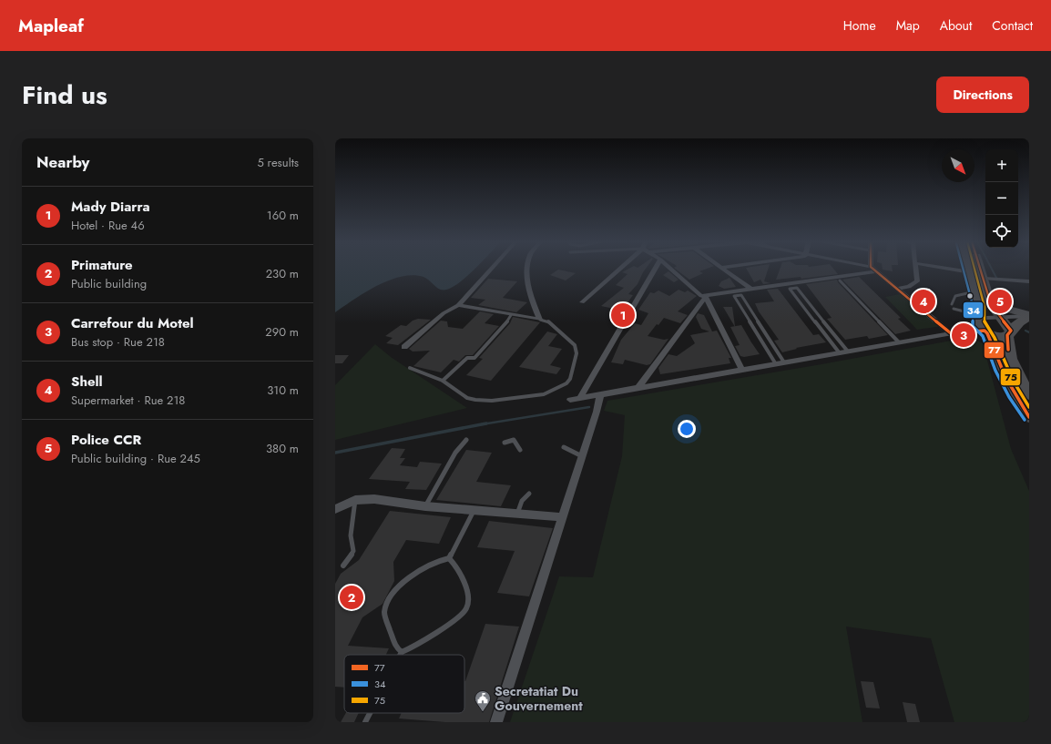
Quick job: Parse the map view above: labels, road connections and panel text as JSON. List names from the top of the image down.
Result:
{
  "places": {
    "public building": ["Secretatiat Du Gouvernement"]
  },
  "lines": ["transit line 77", "transit line 34", "transit line 75"],
  "legend": ["77", "34", "75"],
  "north": "bottom right",
  "page": {
    "header": "Mapleaf",
    "nav": [
      "Home",
      "Map",
      "About",
      "Contact"
    ],
    "title": "Find us",
    "buttons": "Directions",
    "heading": ["Nearby", "5 results"],
    "map_buttons": ["+", "−"],
    "list": [
      {
        "mark": "1",
        "name": "Mady Diarra",
        "note": "Hotel · Rue 46",
        "value": "160 m"
      },
      {
        "mark": "2",
        "name": "Primature",
        "note": "Public building",
        "value": "230 m"
      },
      {
        "mark": "3",
        "name": "Carrefour du Motel",
        "note": "Bus stop · Rue 218",
        "value": "290 m"
      },
      {
        "mark": "4",
        "name": "Shell",
        "note": "Supermarket · Rue 218",
        "value": "310 m"
      },
      {
        "mark": "5",
        "name": "Police CCR",
        "note": "Public building · Rue 245",
        "value": "380 m"
      }
    ],
    "pins": [
      "4",
      "5",
      "1",
      "3",
      "2"
    ]
  }
}
